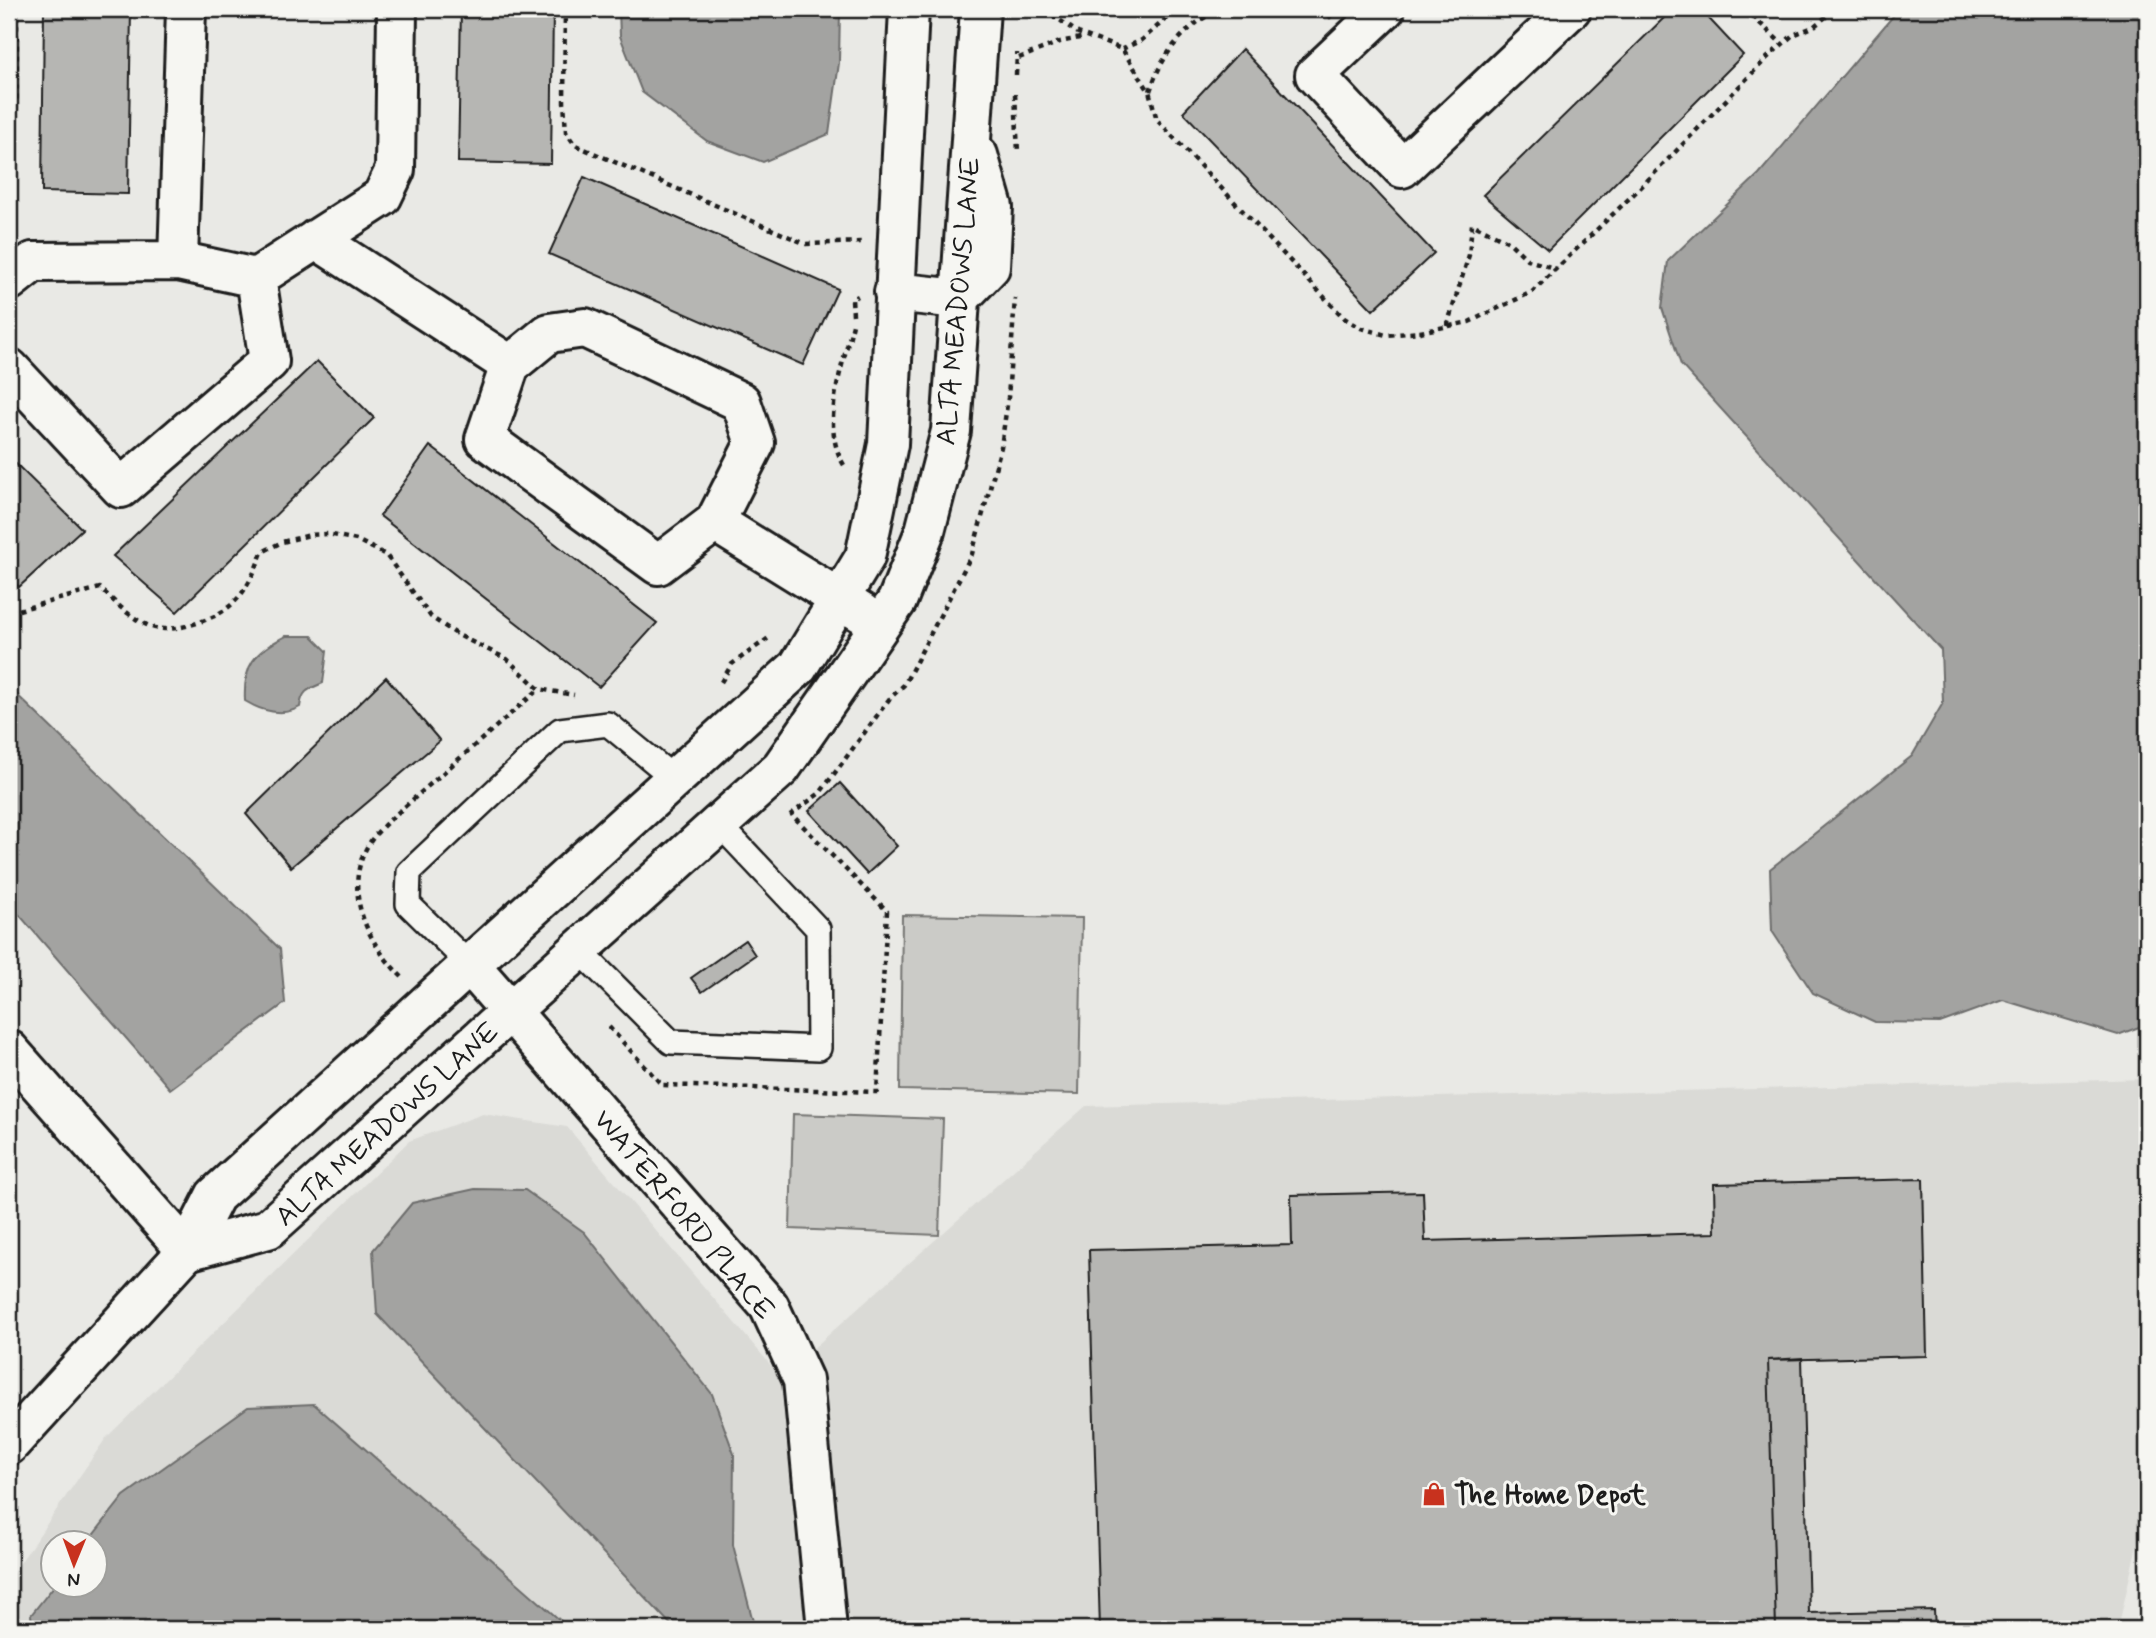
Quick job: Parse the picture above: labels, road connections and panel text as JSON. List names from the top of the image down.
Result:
{
  "streets": {
    "street": ["ALTA MEADOWS LANE", "WATERFORD PLACE"]
  },
  "crossings": [
    ["ALTA MEADOWS LANE", "WATERFORD PLACE"]
  ],
  "places": {
    "shop": ["The Home Depot"]
  },
  "north": "bottom"
}
